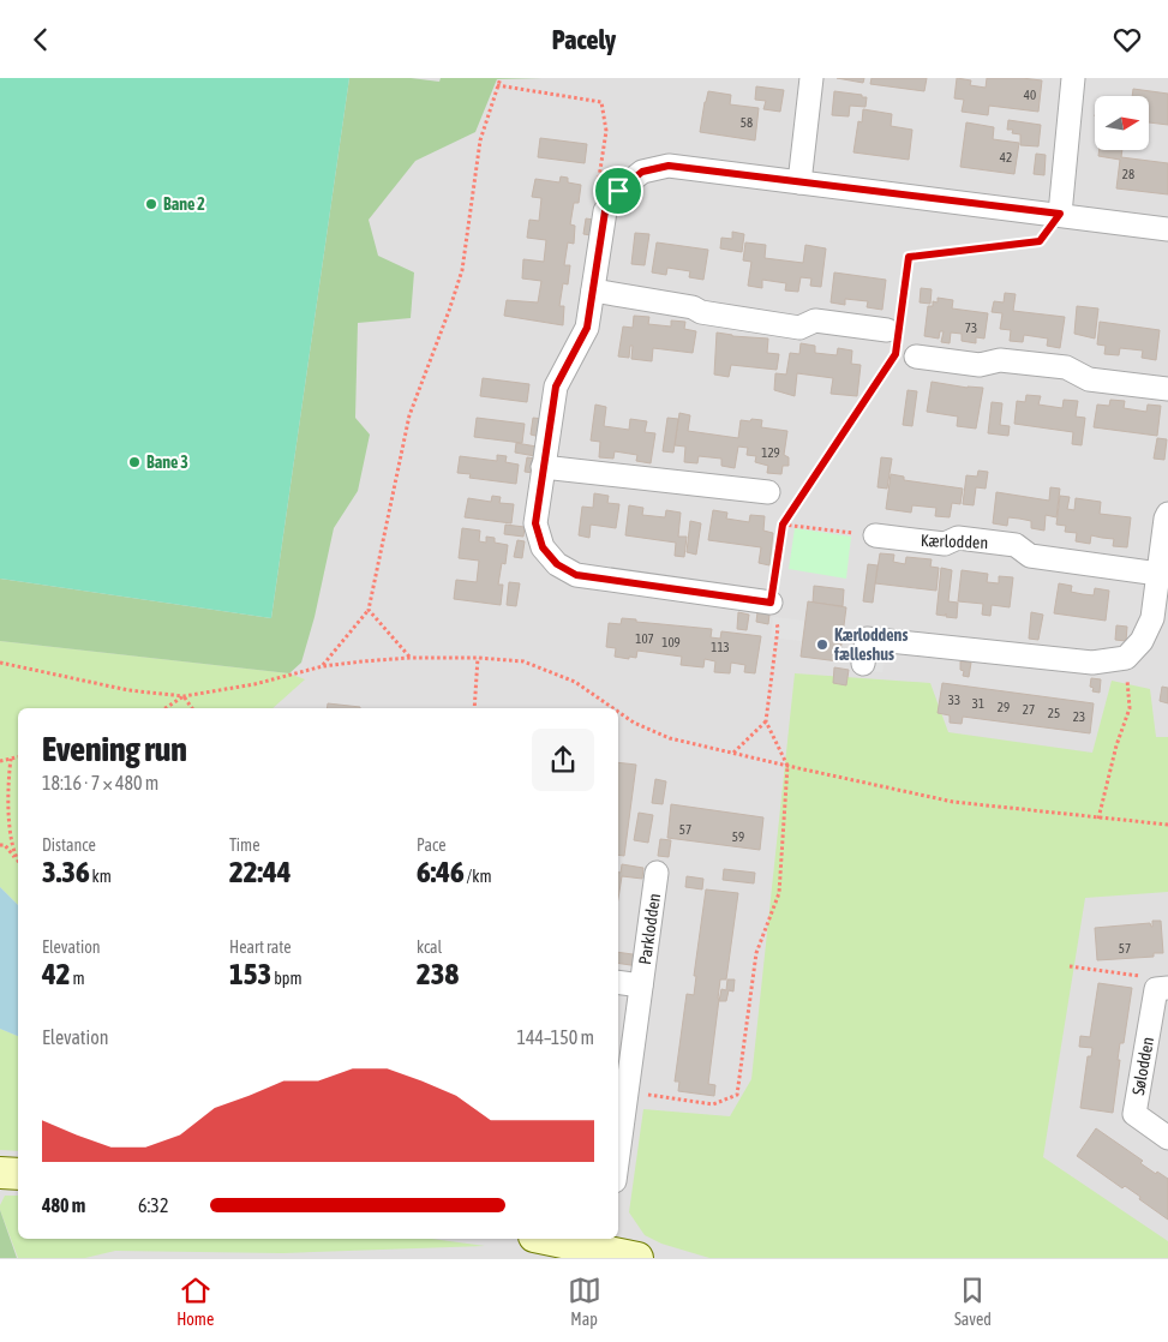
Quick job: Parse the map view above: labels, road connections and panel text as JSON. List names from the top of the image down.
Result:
{
  "streets": {
    "street": ["Kærlodden", "Parklodden", "Sølodden"]
  },
  "places": ["Bane 2", "Bane 3", "Kærloddens fælleshus"],
  "house_numbers": [
    "40",
    "58",
    "42",
    "28",
    "73",
    "129",
    "107",
    "109",
    "113",
    "33",
    "31",
    "29",
    "27",
    "25",
    "23",
    "57",
    "59",
    "57"
  ],
  "north": "right",
  "page": {
    "header": "Pacely",
    "heading": ["Evening run", "18:16 · 7 × 480 m"],
    "stats": [
      ["Distance", "3.36 km"],
      ["Time", "22:44"],
      ["Pace", "6:46 /km"],
      ["Elevation", "42 m"],
      ["Heart rate", "153 bpm"],
      ["kcal", "238"]
    ],
    "chart": ["Elevation", "144–150 m"],
    "list": [
      {
        "name": "480 m",
        "note": "6:32"
      }
    ],
    "tabs": ["Home", "Map", "Saved"]
  }
}
